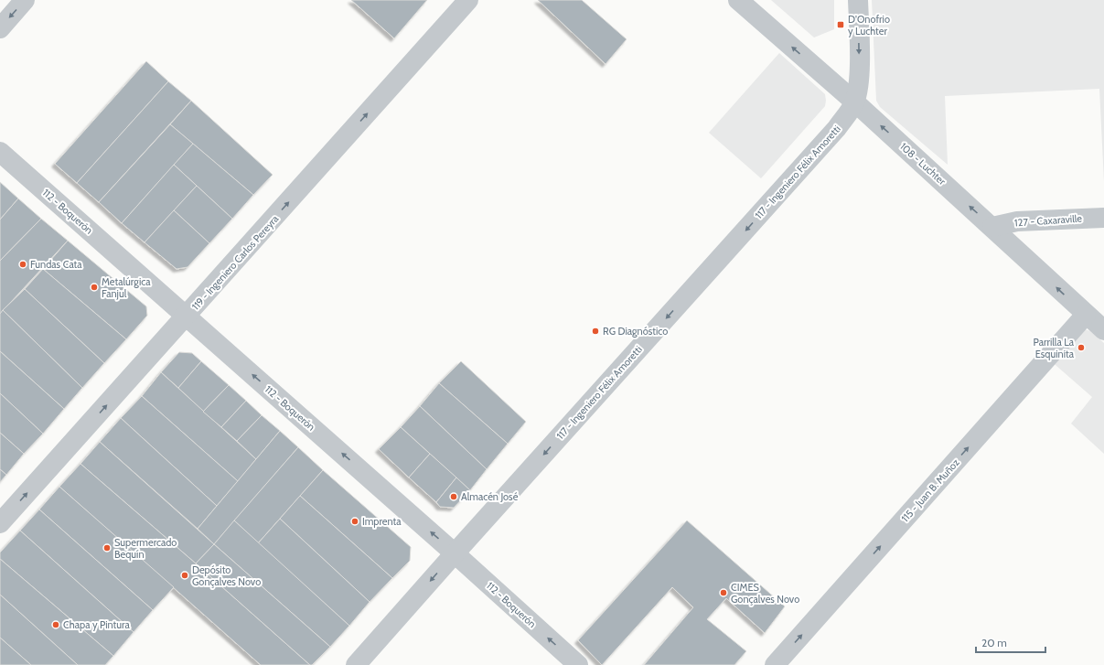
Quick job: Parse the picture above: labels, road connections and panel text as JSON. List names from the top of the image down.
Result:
{
  "streets": {
    "street": [
      "108 - Luchter",
      "117 - Ingeniero Félix Amoretti",
      "112 - Boquerón",
      "127 - Caxaraville",
      "119 - Ingeniero Carlos Pereyra",
      "115 - Juan B. Muñoz"
    ]
  },
  "crossings": [
    ["108 - Luchter", "117 - Ingeniero Félix Amoretti"],
    ["108 - Luchter", "127 - Caxaraville"],
    ["108 - Luchter", "115 - Juan B. Muñoz"],
    ["117 - Ingeniero Félix Amoretti", "112 - Boquerón"],
    ["112 - Boquerón", "119 - Ingeniero Carlos Pereyra"]
  ],
  "one_way": [
    "108 - Luchter",
    "117 - Ingeniero Félix Amoretti",
    "112 - Boquerón",
    "119 - Ingeniero Carlos Pereyra",
    "115 - Juan B. Muñoz"
  ],
  "places": {
    "transit": ["D'Onofrio y Luchter"],
    "other": [
      "Fundas Cata",
      "Metalúrgica Fanjul",
      "RG Diagnóstico",
      "Parrilla La Esquinita",
      "Almacén José",
      "Imprenta",
      "Supermercado Bequín",
      "Depósito Gonçalves Novo",
      "CIMES Gonçalves Novo",
      "Chapa y Pintura"
    ]
  },
  "scale_bar": "20 m"
}
